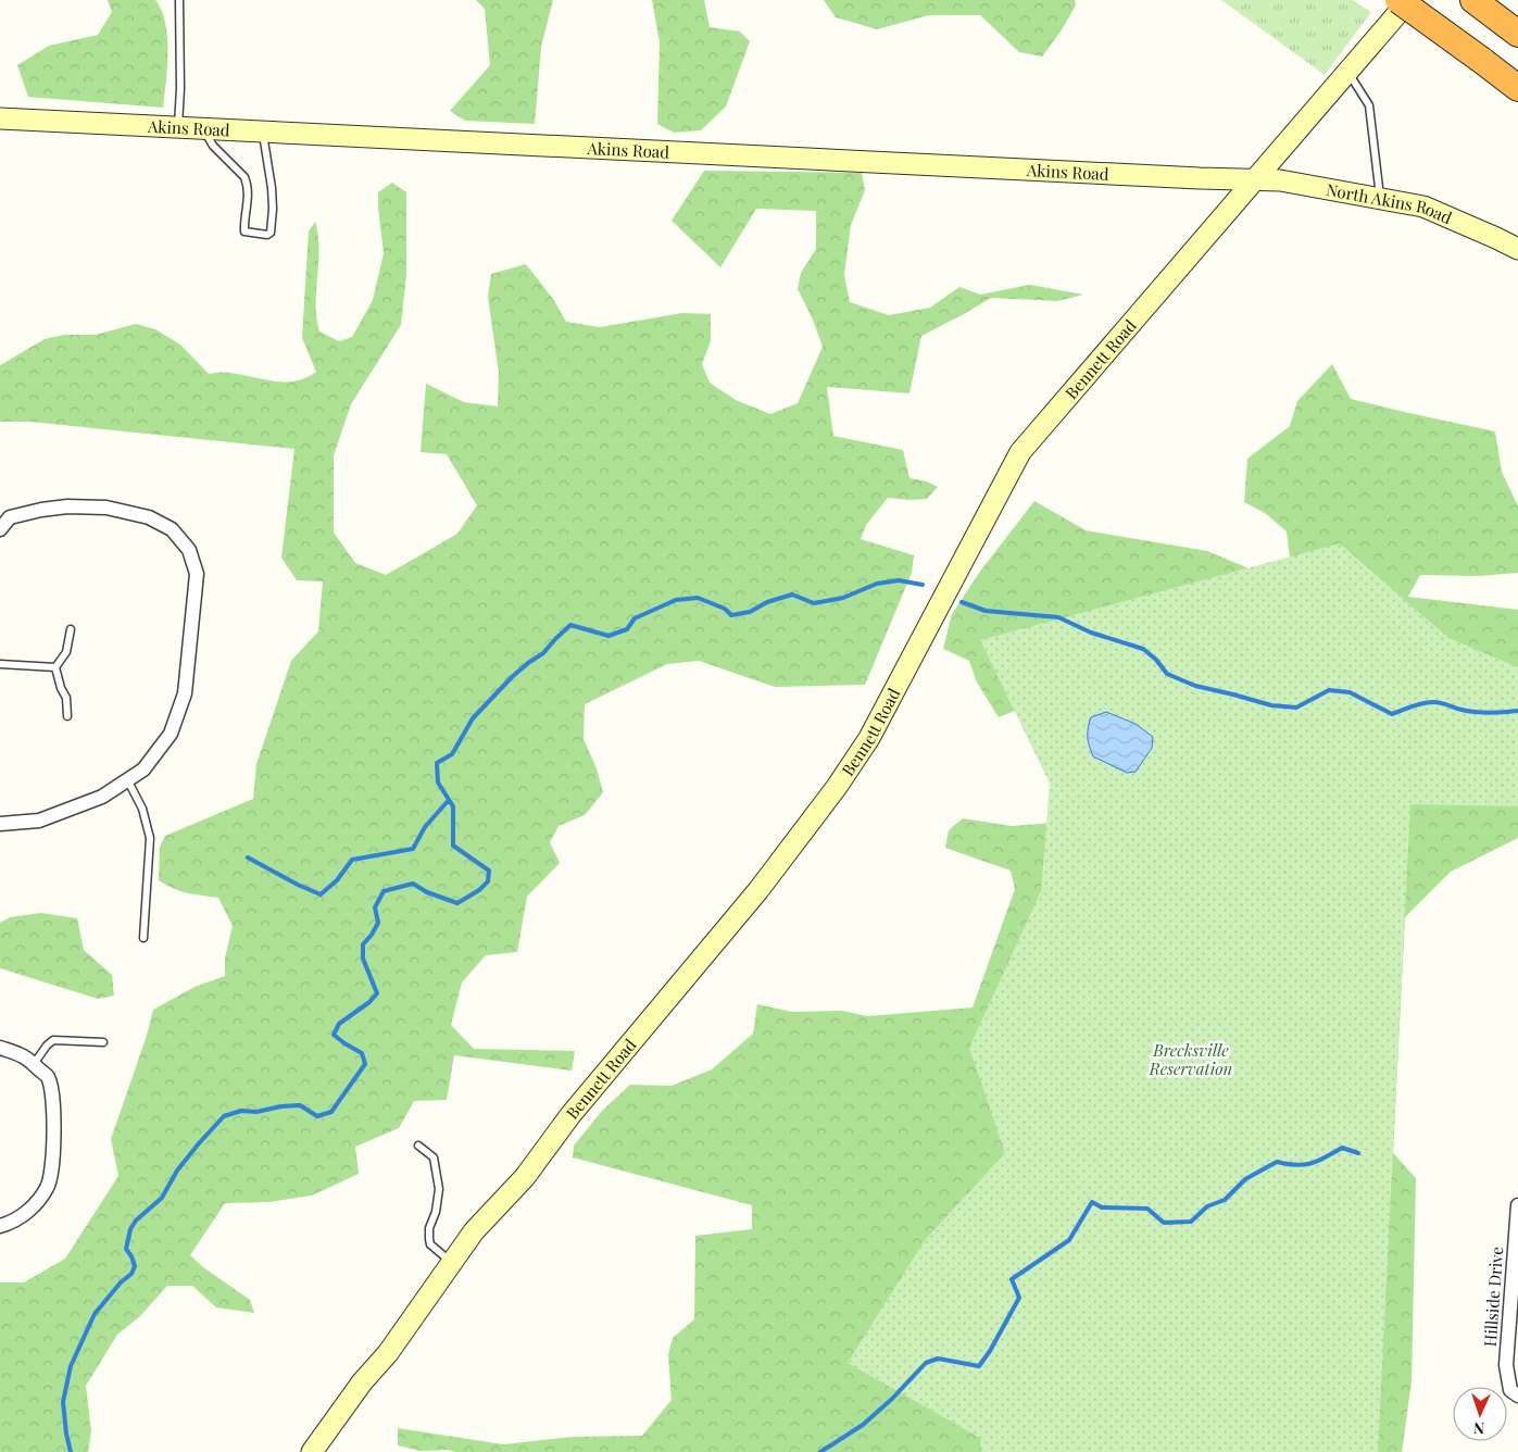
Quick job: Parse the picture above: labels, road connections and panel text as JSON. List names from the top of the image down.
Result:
{
  "streets": {
    "street": [
      "Akins Road",
      "North Akins Road",
      "Bennett Road",
      "Hillside Drive"
    ]
  },
  "crossings": [
    ["Akins Road", "North Akins Road"],
    ["Akins Road", "Bennett Road"],
    ["North Akins Road", "Bennett Road"]
  ],
  "parks": ["Brecksville Reservation"],
  "north": "bottom"
}
